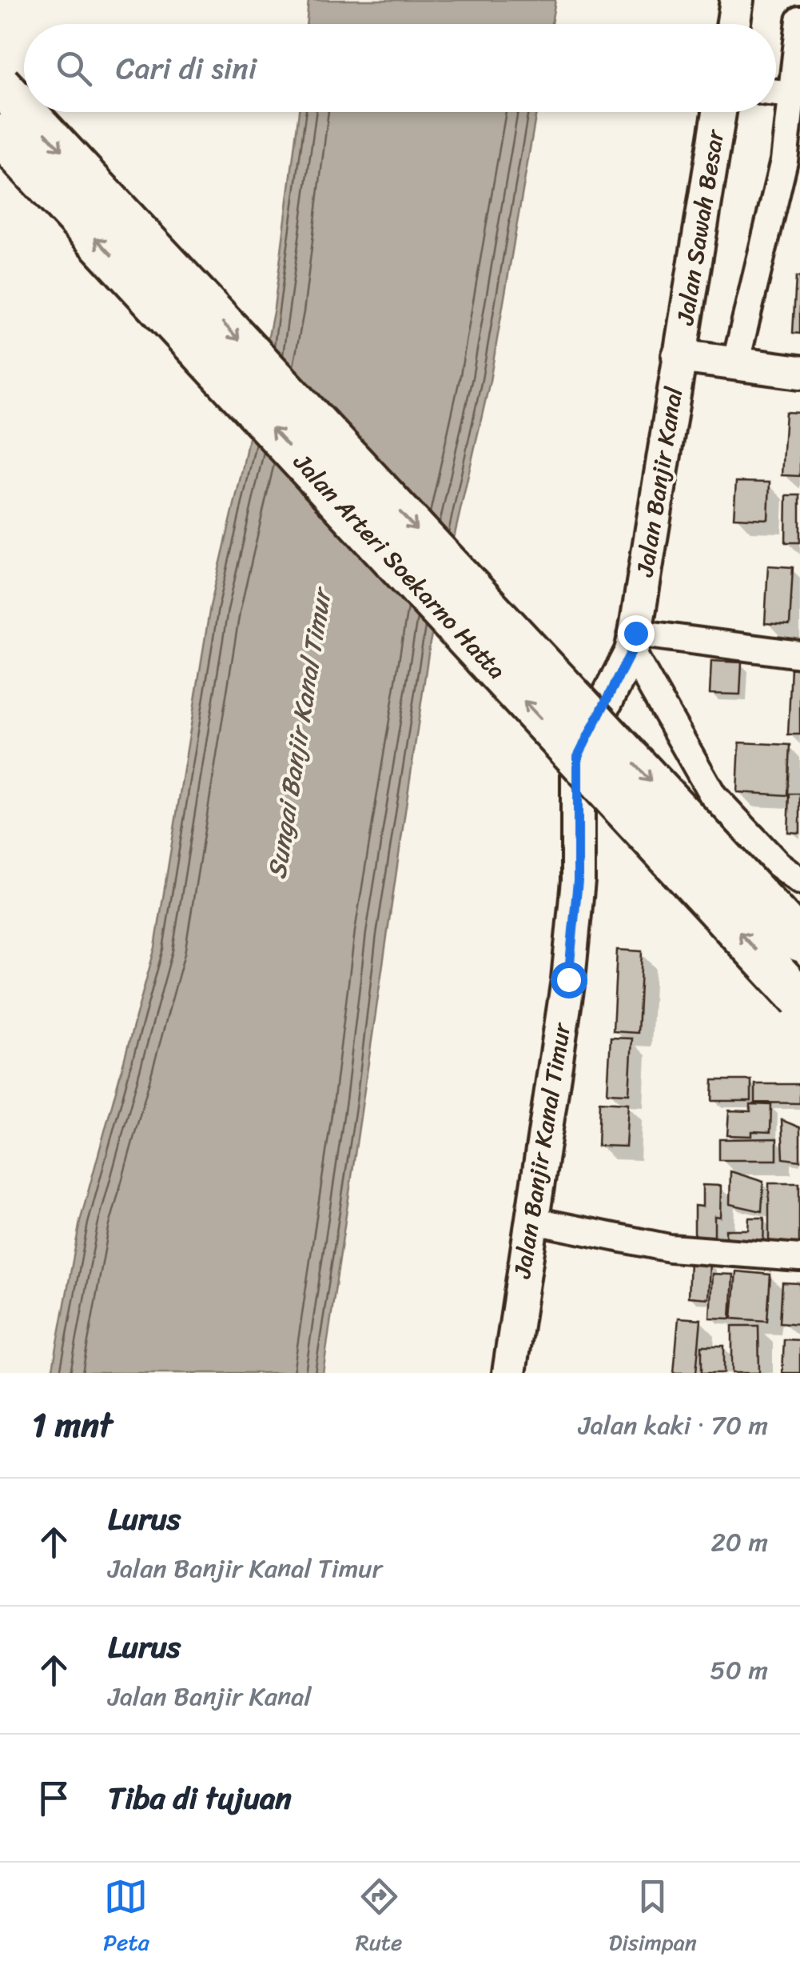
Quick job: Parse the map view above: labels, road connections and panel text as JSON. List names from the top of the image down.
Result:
{
  "streets": {
    "main road": ["Jalan Arteri Soekarno Hatta"],
    "street": ["Jalan Sawah Besar", "Jalan Banjir Kanal", "Jalan Banjir Kanal Timur"]
  },
  "crossings": [
    ["Jalan Sawah Besar", "Jalan Banjir Kanal"],
    ["Jalan Banjir Kanal", "Jalan Banjir Kanal Timur"]
  ],
  "water": ["Sungai Banjir Kanal Timur"],
  "page": {
    "search": "Cari di sini",
    "heading": ["1 mnt", "Jalan kaki · 70 m"],
    "list": [
      ["Lurus", "Jalan Banjir Kanal Timur", "20 m"],
      ["Lurus", "Jalan Banjir Kanal", "50 m"],
      "Tiba di tujuan"
    ],
    "nav": ["Peta", "Rute", "Disimpan"]
  }
}
